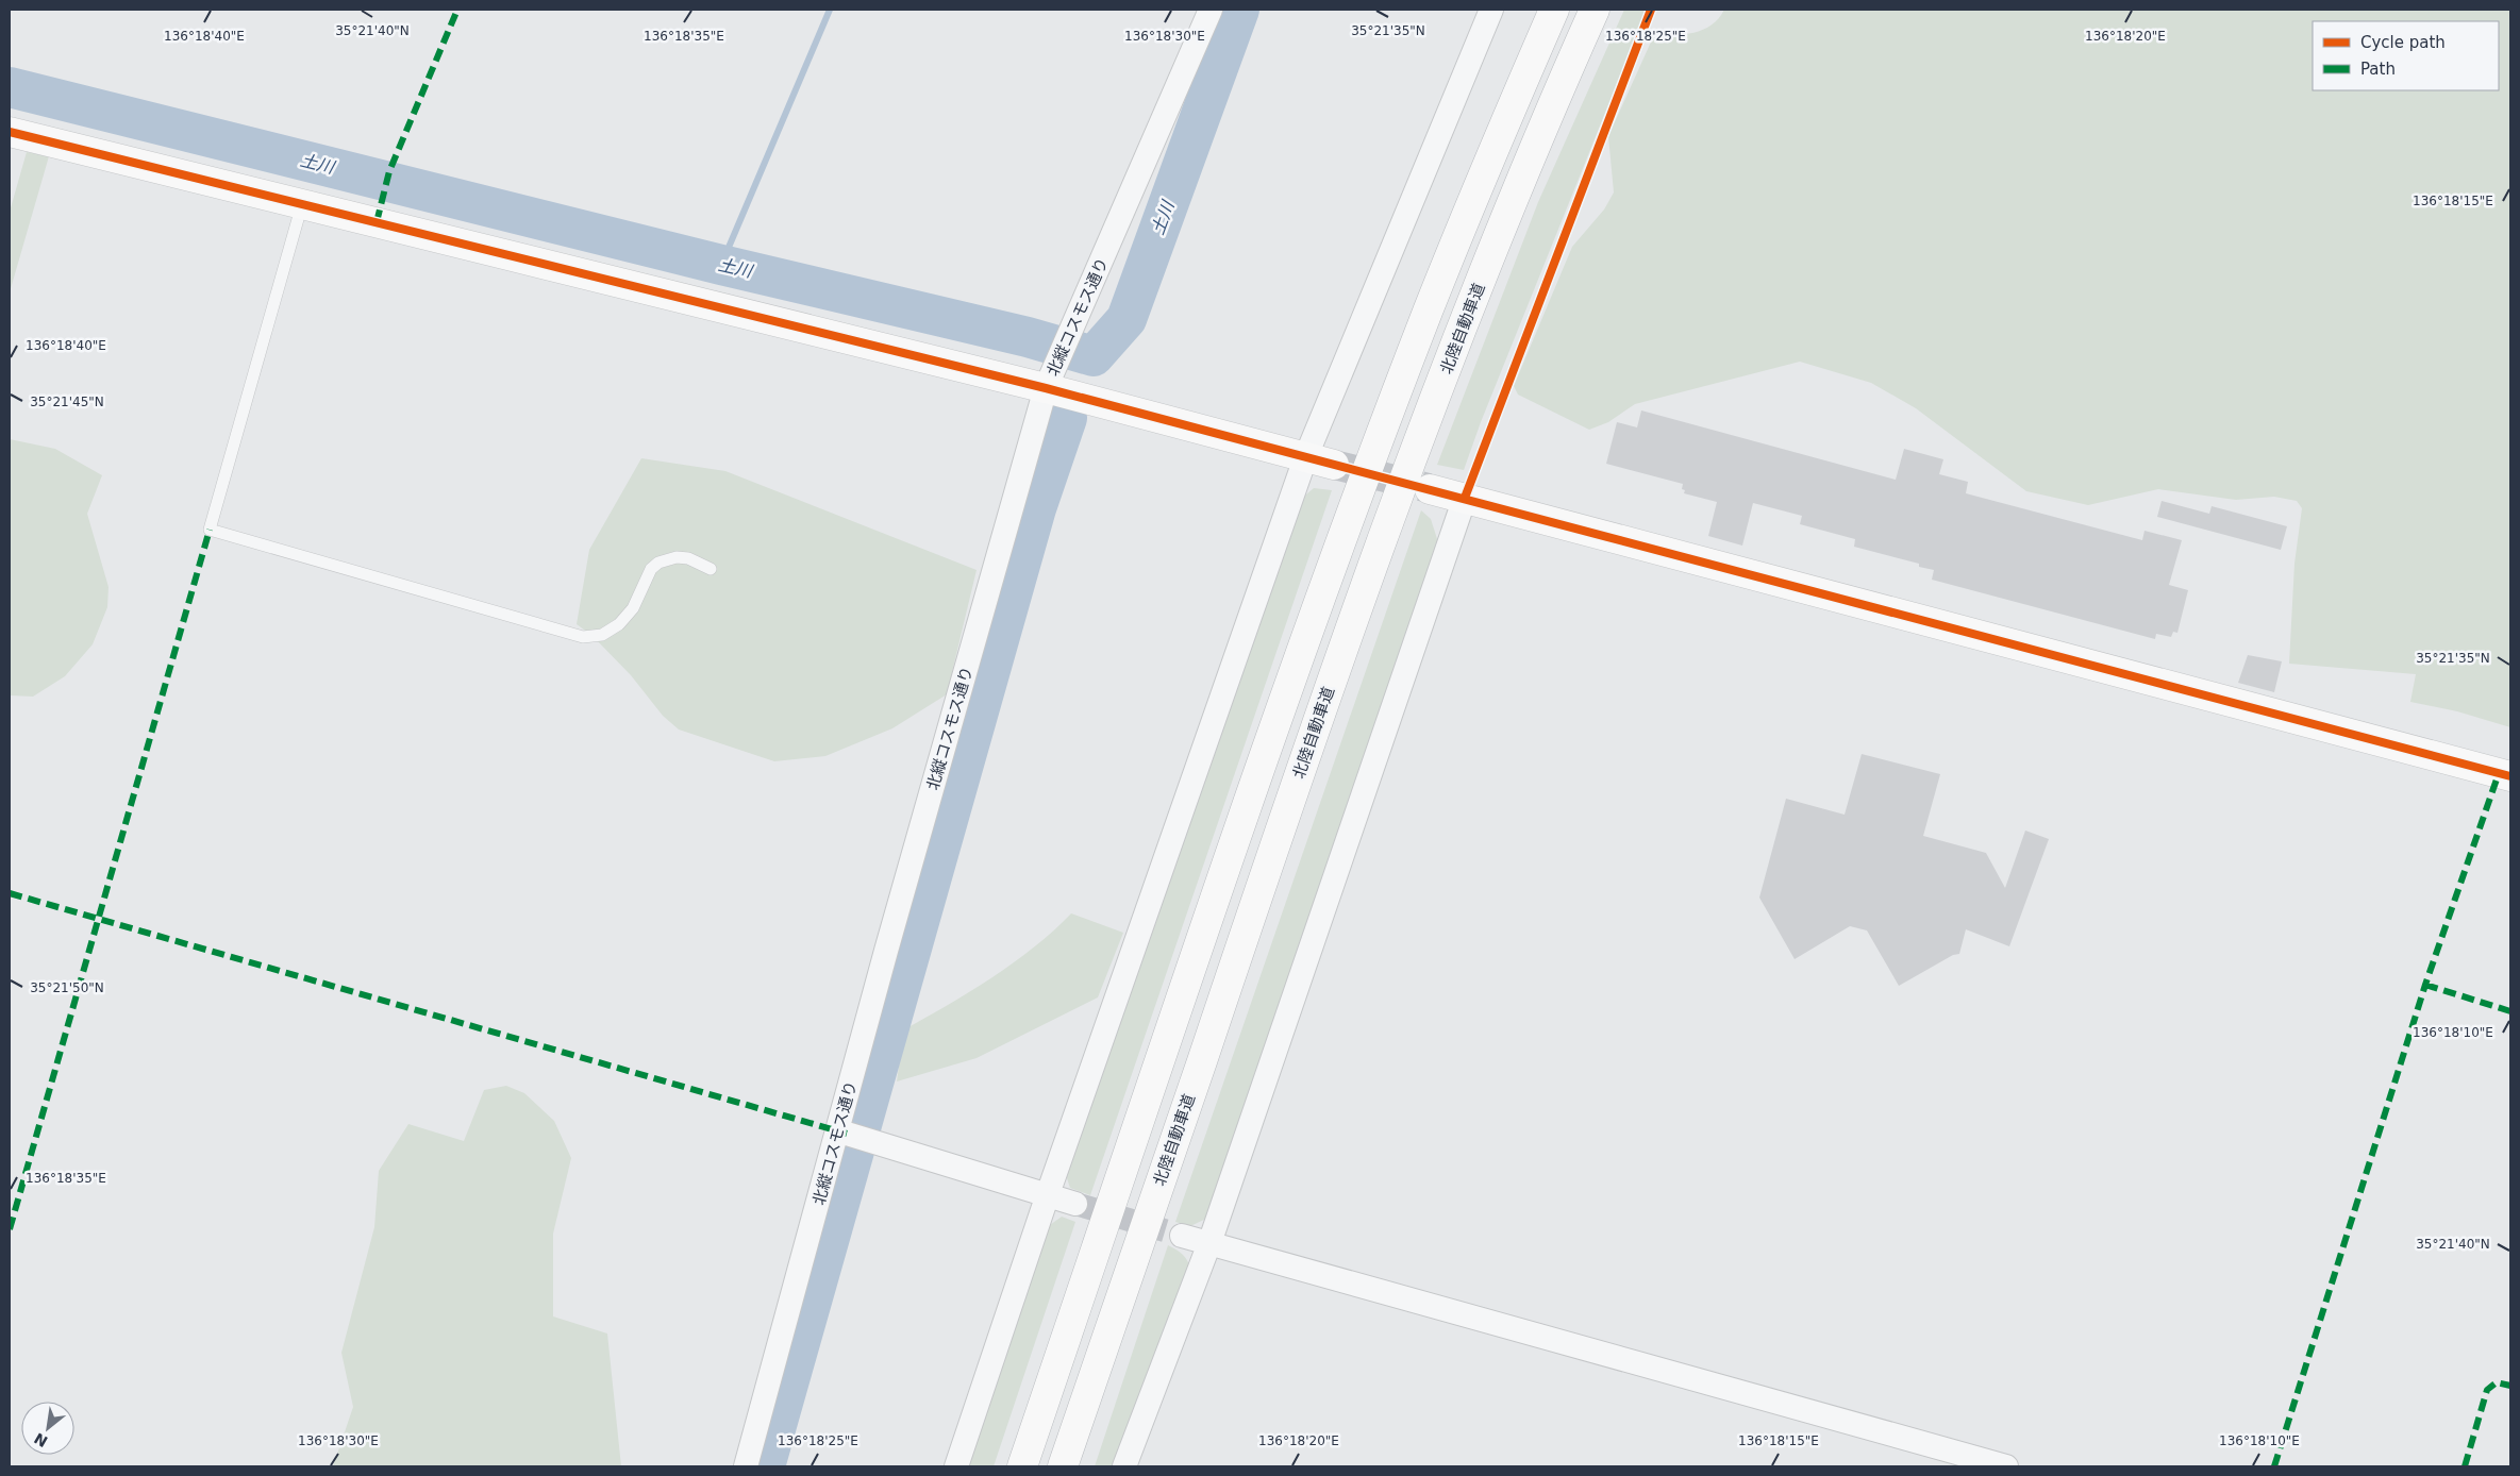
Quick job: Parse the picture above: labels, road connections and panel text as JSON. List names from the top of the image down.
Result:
{
  "streets": {
    "main road": ["北陸自動車道"],
    "street": ["北縦コスモス通り"]
  },
  "water": ["土川"],
  "legend": ["Cycle path", "Path"],
  "north": "bottom left",
  "coordinates": [
    "35°21'40\"N",
    "35°21'35\"N",
    "136°18'40\"E",
    "136°18'35\"E",
    "136°18'30\"E",
    "136°18'25\"E",
    "136°18'20\"E",
    "136°18'15\"E",
    "35°21'45\"N",
    "35°21'50\"N",
    "136°18'10\"E"
  ]
}
